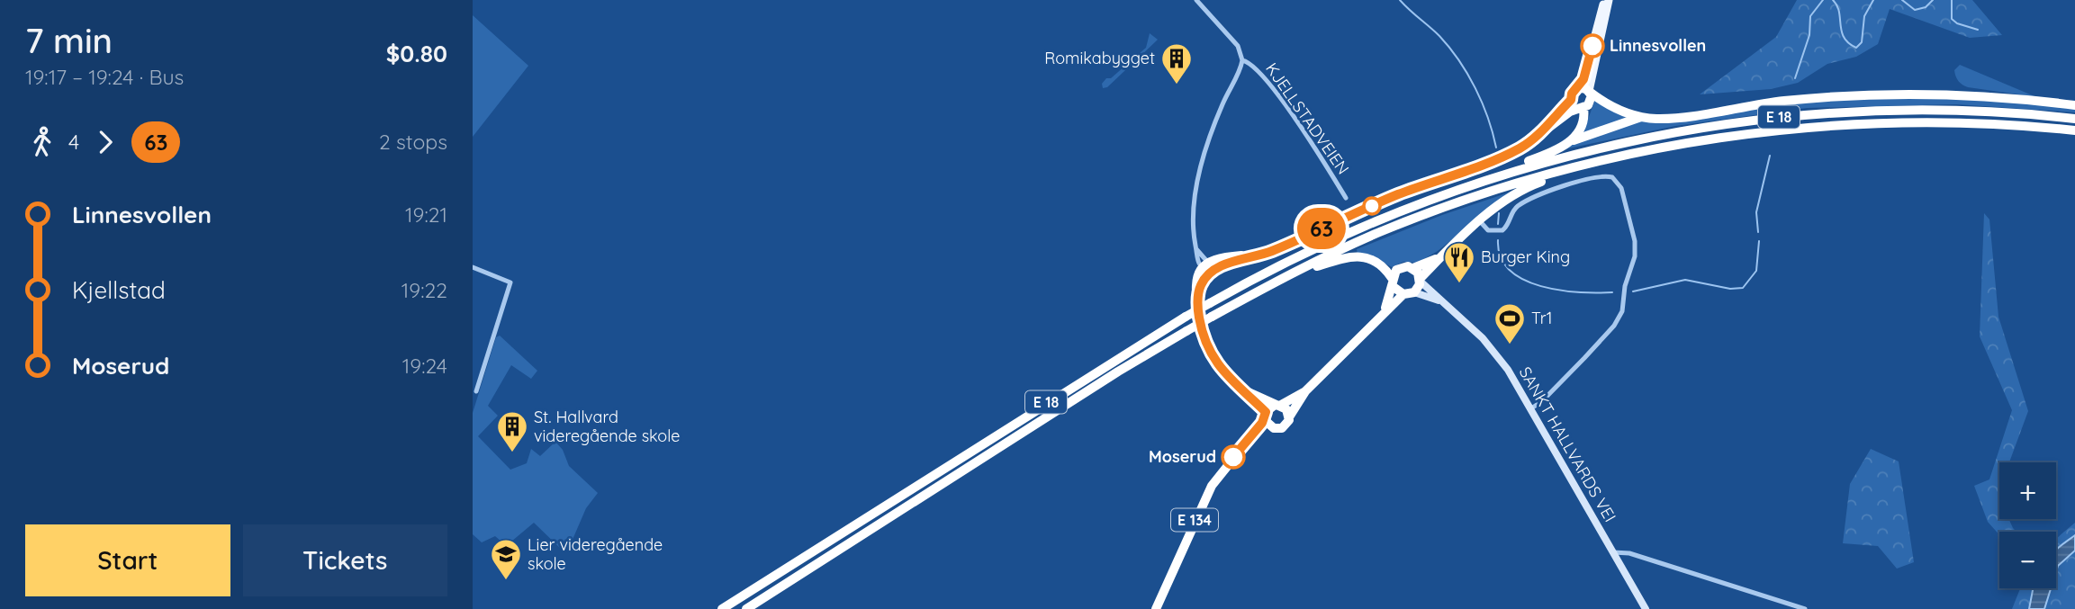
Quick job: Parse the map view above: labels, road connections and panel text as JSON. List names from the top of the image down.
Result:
{
  "streets": {
    "highway": ["E 18", "E 134"],
    "main road": ["SANKT HALLVARDS VEI"],
    "street": ["KJELLSTADVEIEN"]
  },
  "crossings": [
    ["E 18", "SANKT HALLVARDS VEI"]
  ],
  "places": {
    "other": ["Linnesvollen", "Moserud"],
    "building": ["Romikabygget", "St. Hallvard videregående skole"],
    "restaurant": ["Burger King"],
    "sports": ["Tr1"],
    "school or university": ["Lier videregående skole"]
  },
  "lines": ["bus line 63"],
  "page": {
    "heading": ["7 min", "19:17 – 19:24 · Bus", "$0.80"],
    "on_map": "63",
    "legs": ["4", "63", "2 stops"],
    "list": [
      {
        "name": "Linnesvollen",
        "value": "19:21"
      },
      {
        "name": "Kjellstad",
        "value": "19:22"
      },
      {
        "name": "Moserud",
        "value": "19:24"
      }
    ],
    "map_buttons": ["+", "−"],
    "buttons": ["Start", "Tickets"]
  }
}
